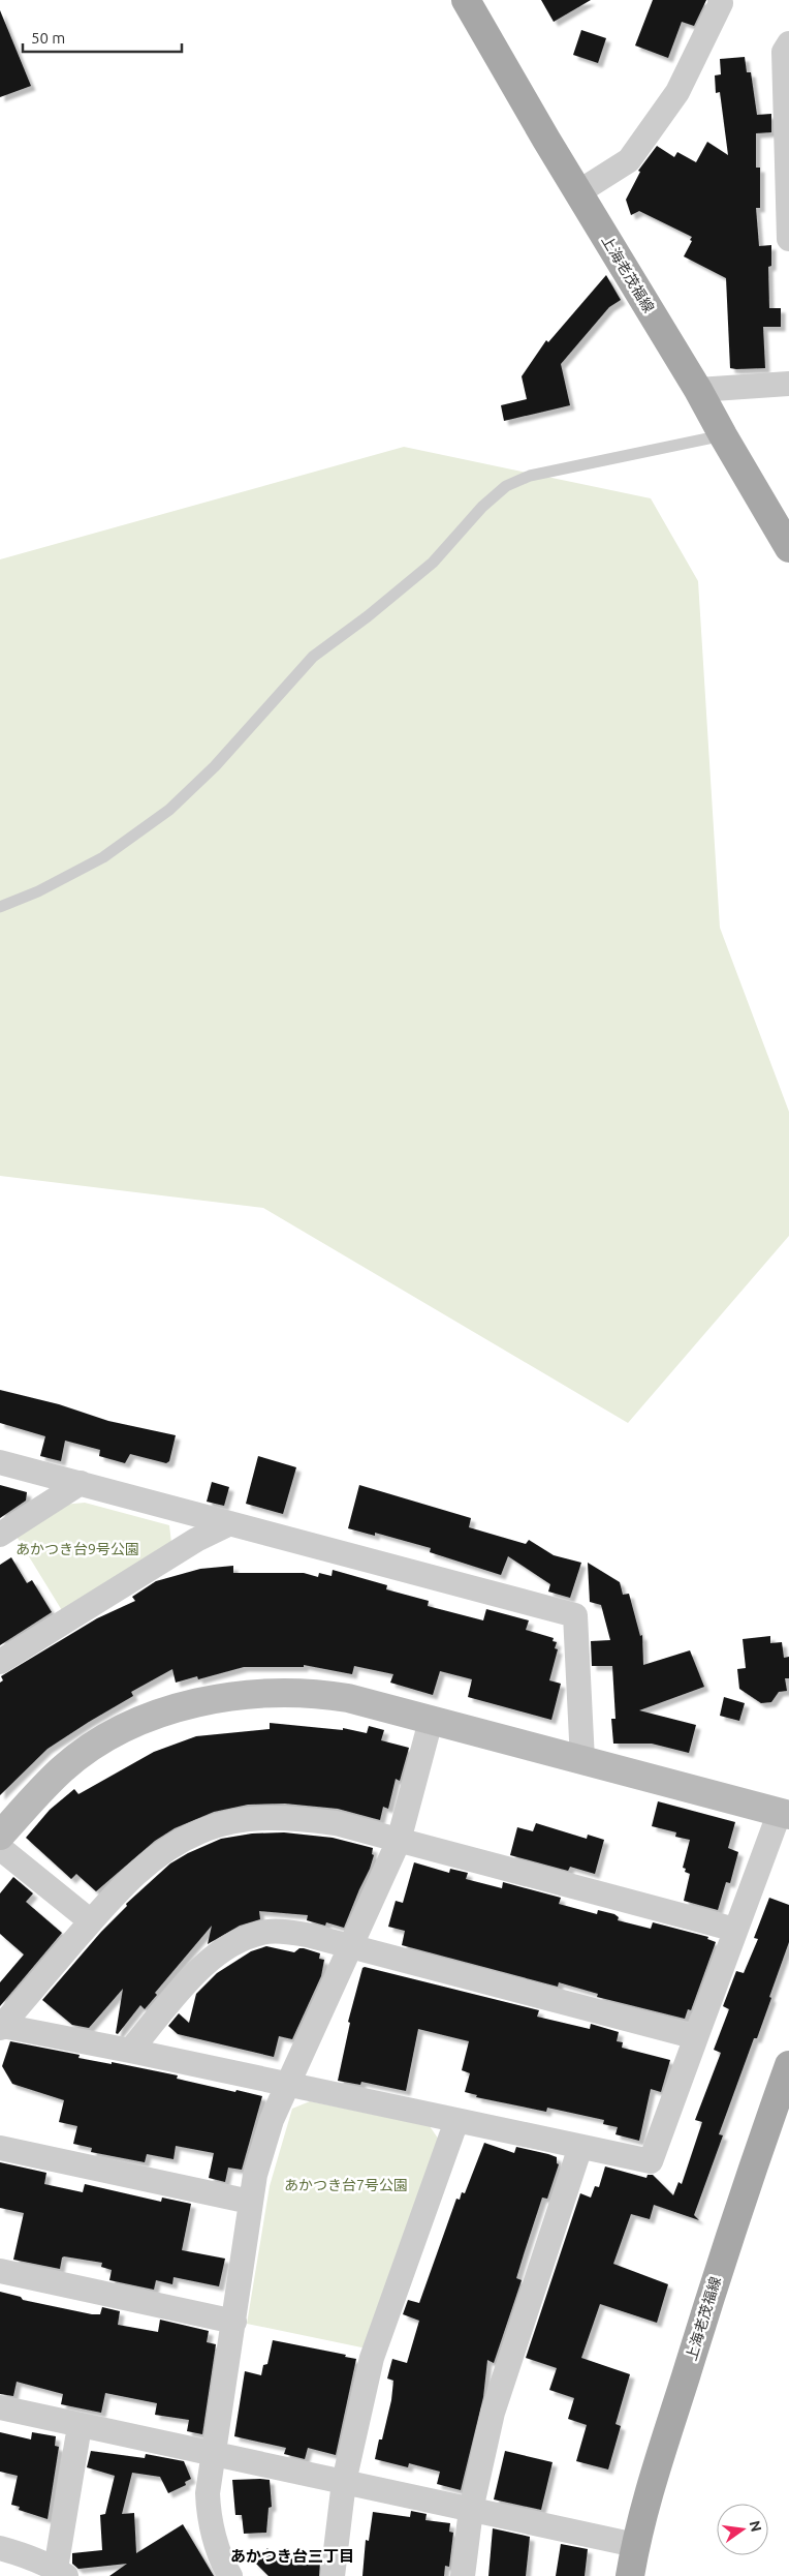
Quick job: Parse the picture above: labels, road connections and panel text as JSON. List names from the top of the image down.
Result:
{
  "streets": {
    "main road": ["上海老茂福線"]
  },
  "districts": ["あかつき台三丁目"],
  "parks": ["あかつき台9号公園", "あかつき台7号公園"],
  "scale_bar": "50 m",
  "north": "right"
}
